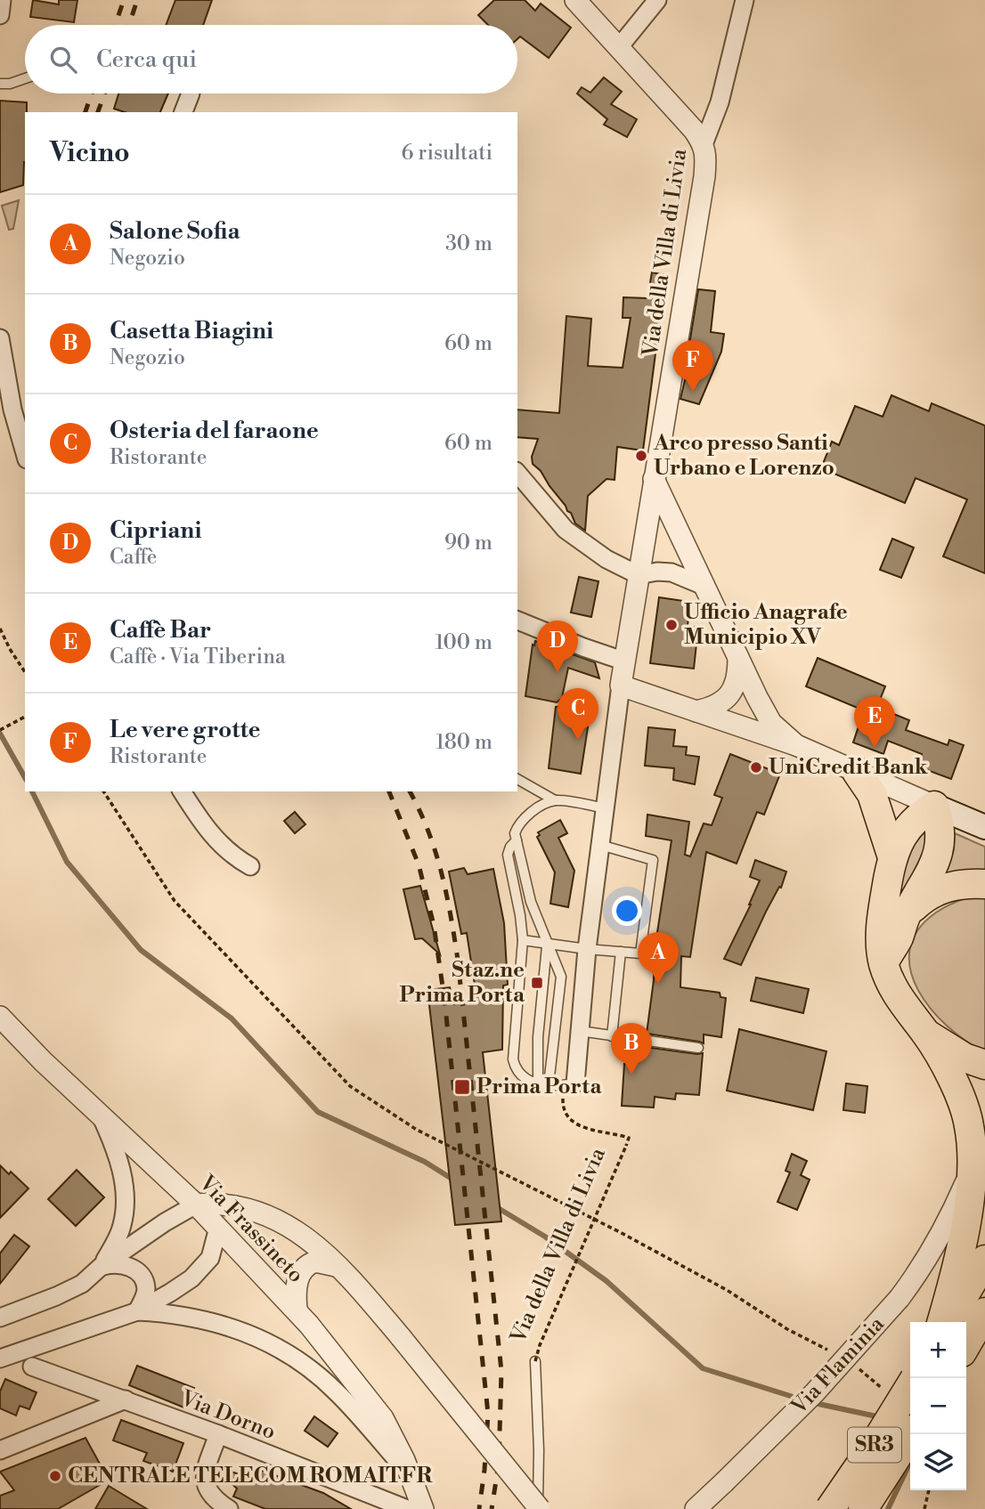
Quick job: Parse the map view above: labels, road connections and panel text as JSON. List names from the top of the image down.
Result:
{
  "streets": {
    "highway": ["SR3"],
    "street": [
      "Via della Villa di Livia",
      "Via Frassineto",
      "Via Flaminia",
      "Via Dorno"
    ]
  },
  "places": {
    "other": [
      "Arco presso Santi Urbano e Lorenzo",
      "Ufficio Anagrafe Municipio XV",
      "UniCredit Bank",
      "CENTRALE TELECOM ROMAITFR"
    ],
    "transit": ["Staz.ne Prima Porta", "Prima Porta"]
  },
  "page": {
    "search": "Cerca qui",
    "heading": ["Vicino", "6 risultati"],
    "list": [
      {
        "mark": "A",
        "name": "Salone Sofia",
        "note": "Negozio",
        "value": "30 m"
      },
      {
        "mark": "B",
        "name": "Casetta Biagini",
        "note": "Negozio",
        "value": "60 m"
      },
      {
        "mark": "C",
        "name": "Osteria del faraone",
        "note": "Ristorante",
        "value": "60 m"
      },
      {
        "mark": "D",
        "name": "Cipriani",
        "note": "Caffè",
        "value": "90 m"
      },
      {
        "mark": "E",
        "name": "Caffè Bar",
        "note": "Caffè · Via Tiberina",
        "value": "100 m"
      },
      {
        "mark": "F",
        "name": "Le vere grotte",
        "note": "Ristorante",
        "value": "180 m"
      }
    ],
    "pins": [
      "F",
      "D",
      "C",
      "E",
      "A",
      "B"
    ],
    "map_buttons": ["+", "−"]
  }
}
